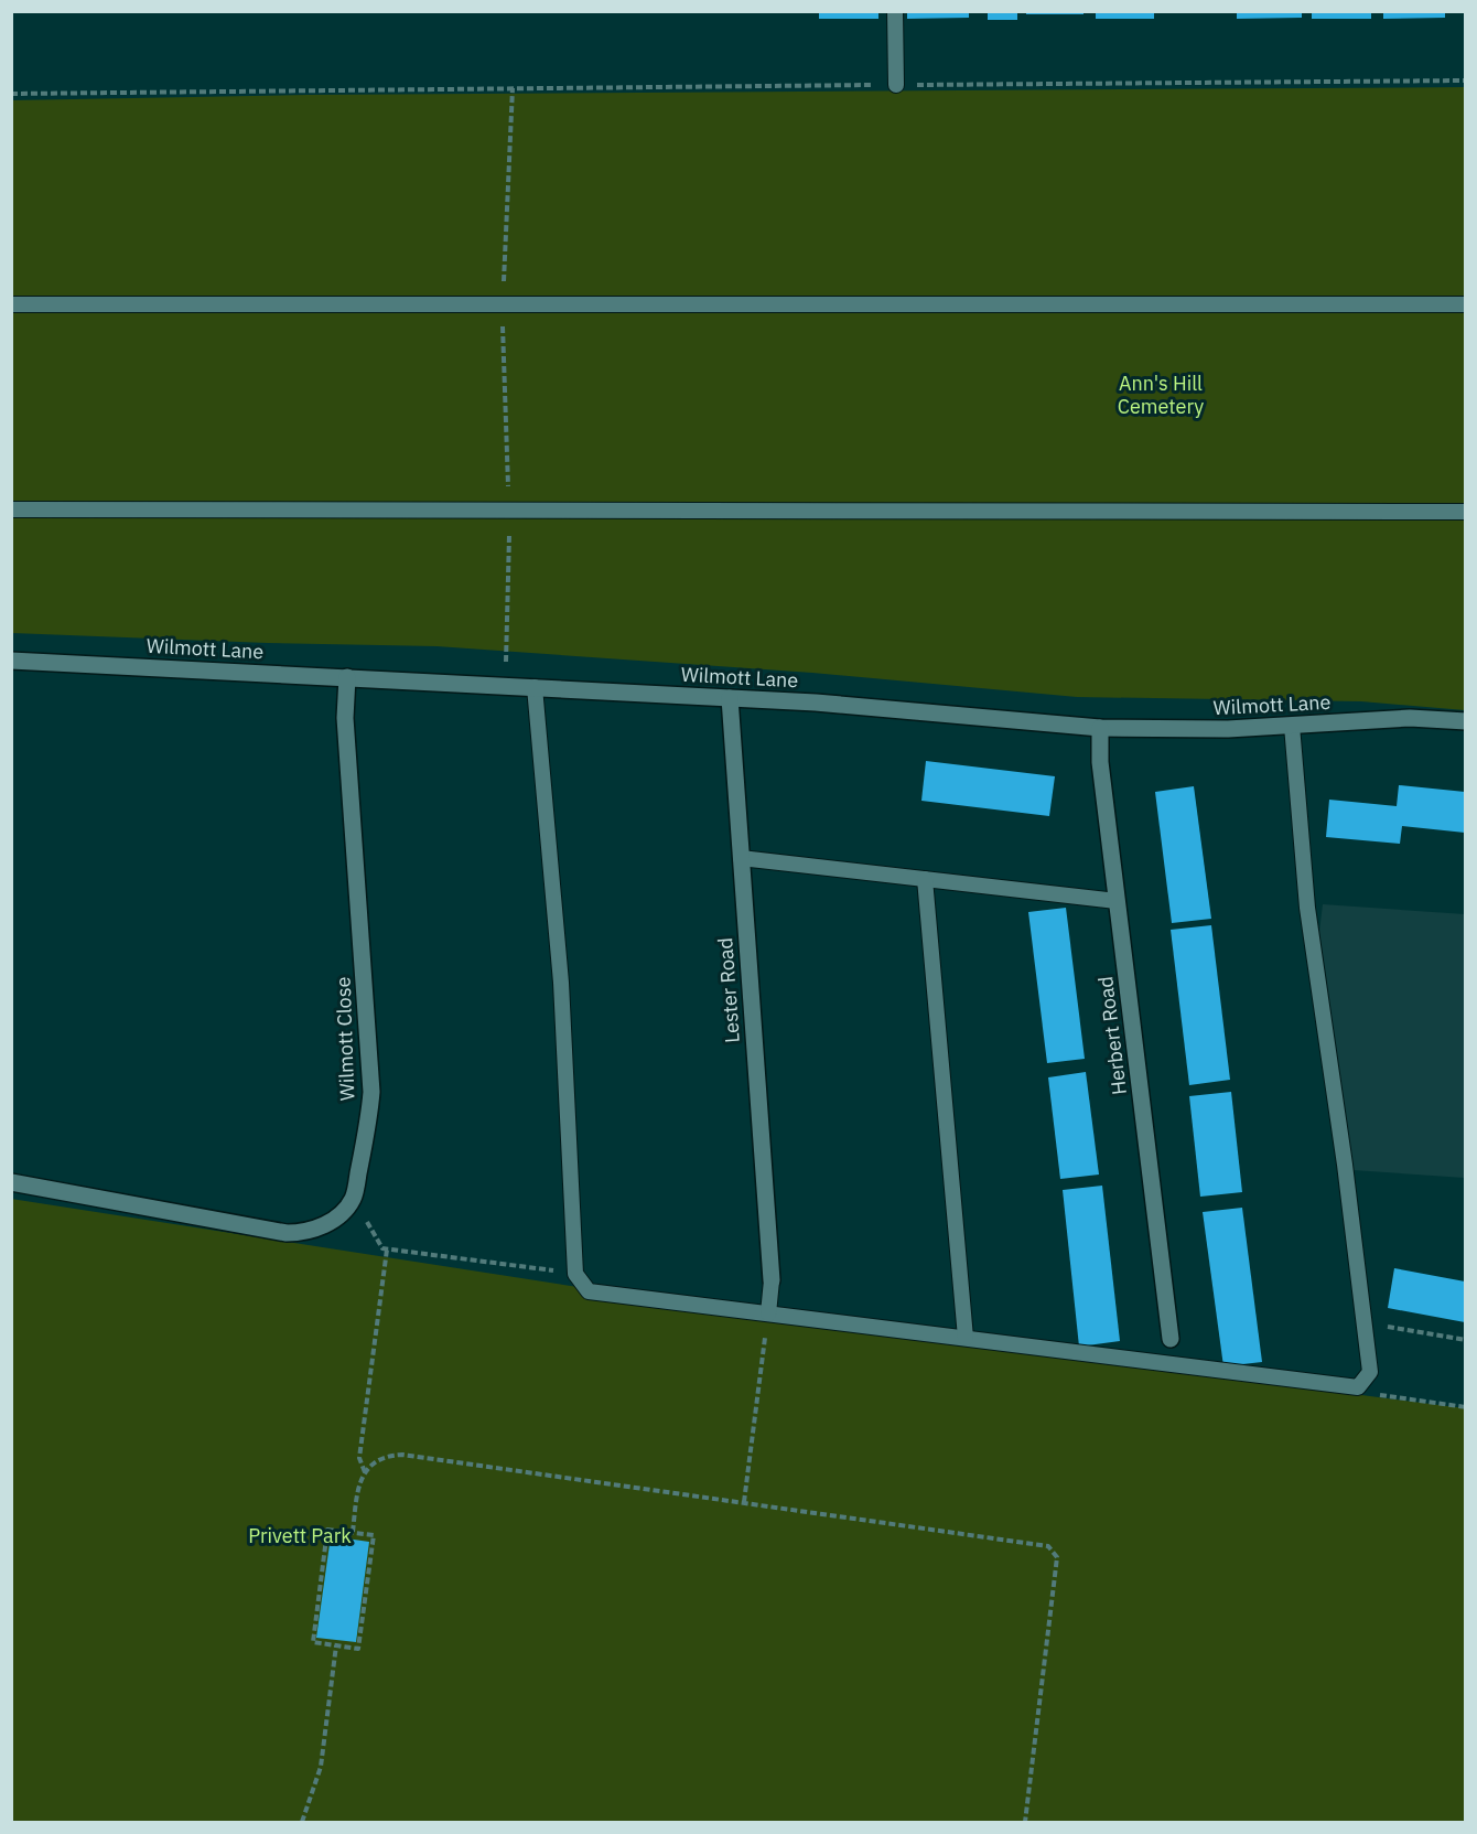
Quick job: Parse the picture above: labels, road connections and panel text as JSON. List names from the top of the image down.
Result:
{
  "streets": {
    "street": [
      "Wilmott Lane",
      "Lester Road",
      "Herbert Road",
      "Wilmott Close"
    ]
  },
  "crossings": [
    ["Wilmott Lane", "Lester Road"],
    ["Wilmott Lane", "Herbert Road"],
    ["Wilmott Lane", "Wilmott Close"]
  ],
  "parks": ["Ann's Hill Cemetery", "Privett Park"]
}
